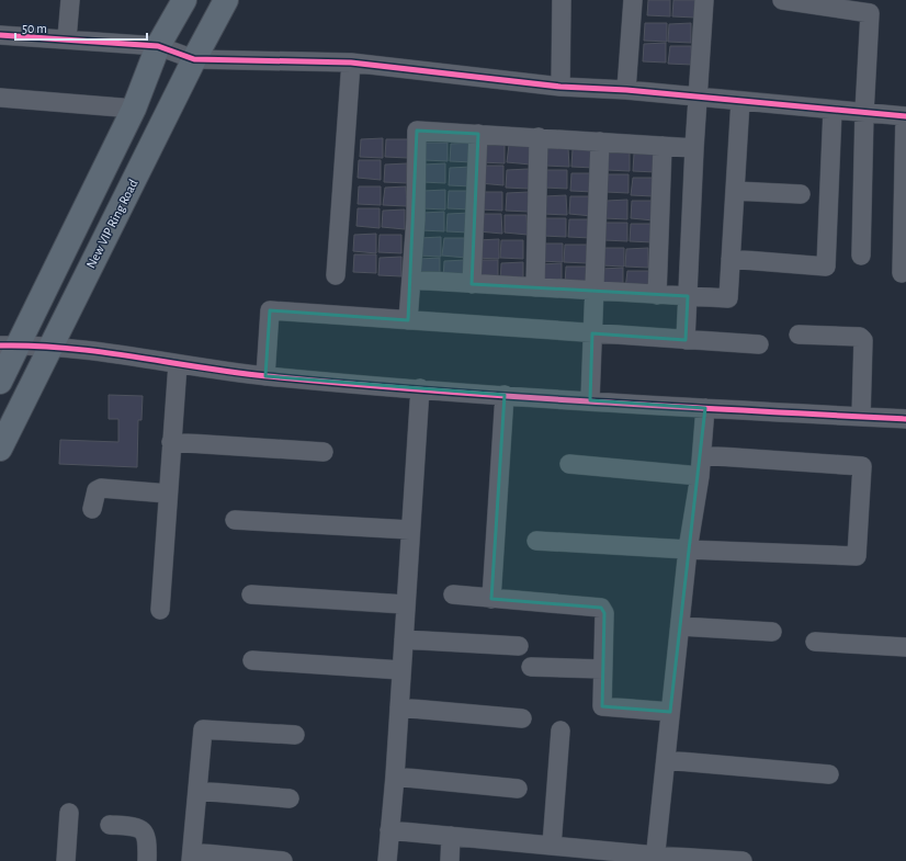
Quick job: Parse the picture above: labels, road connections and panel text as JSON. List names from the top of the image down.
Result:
{
  "streets": {
    "main road": ["New VIP Ring Road"]
  },
  "scale_bar": "50 m"
}
